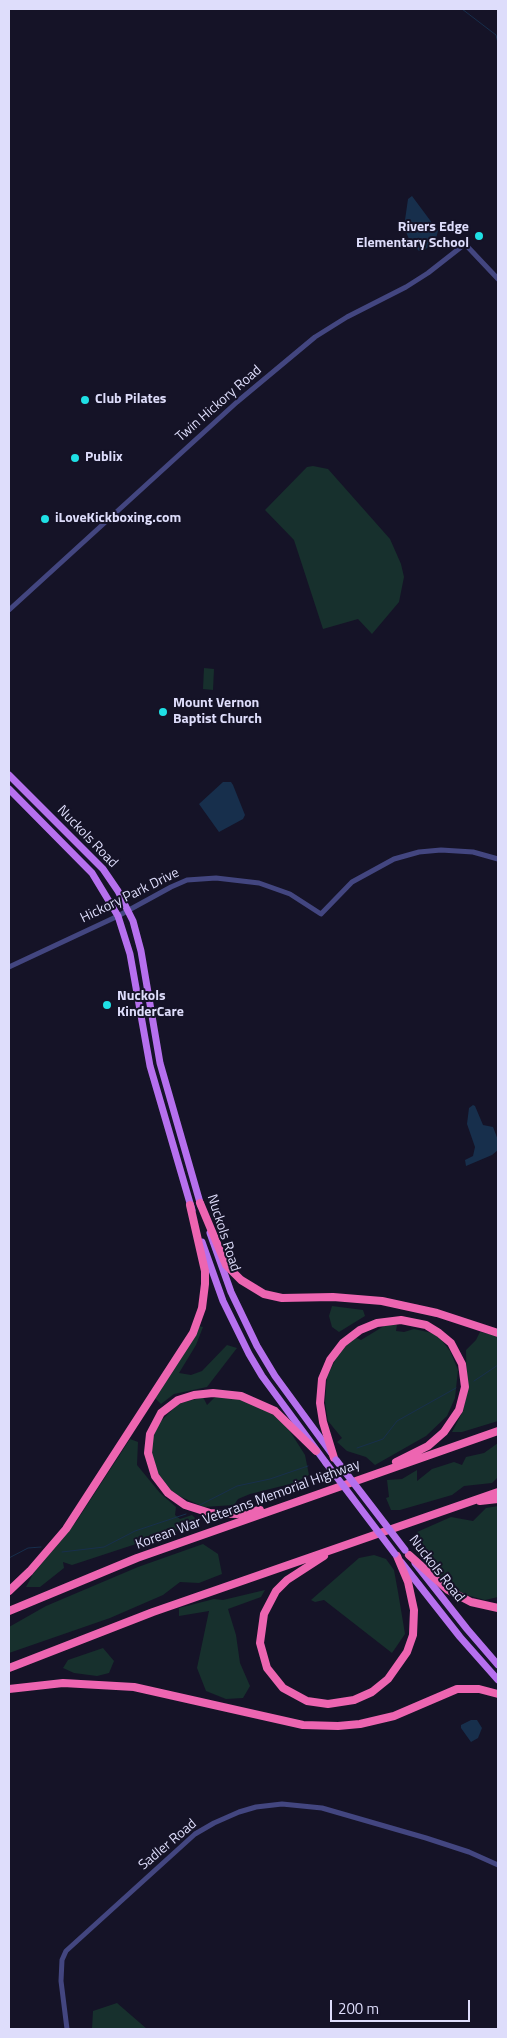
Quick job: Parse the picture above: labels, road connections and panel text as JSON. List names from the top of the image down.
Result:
{
  "streets": {
    "highway": ["Korean War Veterans Memorial Highway"],
    "main road": ["Nuckols Road"],
    "street": ["Twin Hickory Road", "Hickory Park Drive", "Sadler Road"]
  },
  "crossings": [
    ["Nuckols Road", "Hickory Park Drive"]
  ],
  "places": [
    "Rivers Edge Elementary School",
    "Club Pilates",
    "Publix",
    "iLoveKickboxing.com",
    "Mount Vernon Baptist Church",
    "Nuckols KinderCare"
  ],
  "scale_bar": "200 m"
}
